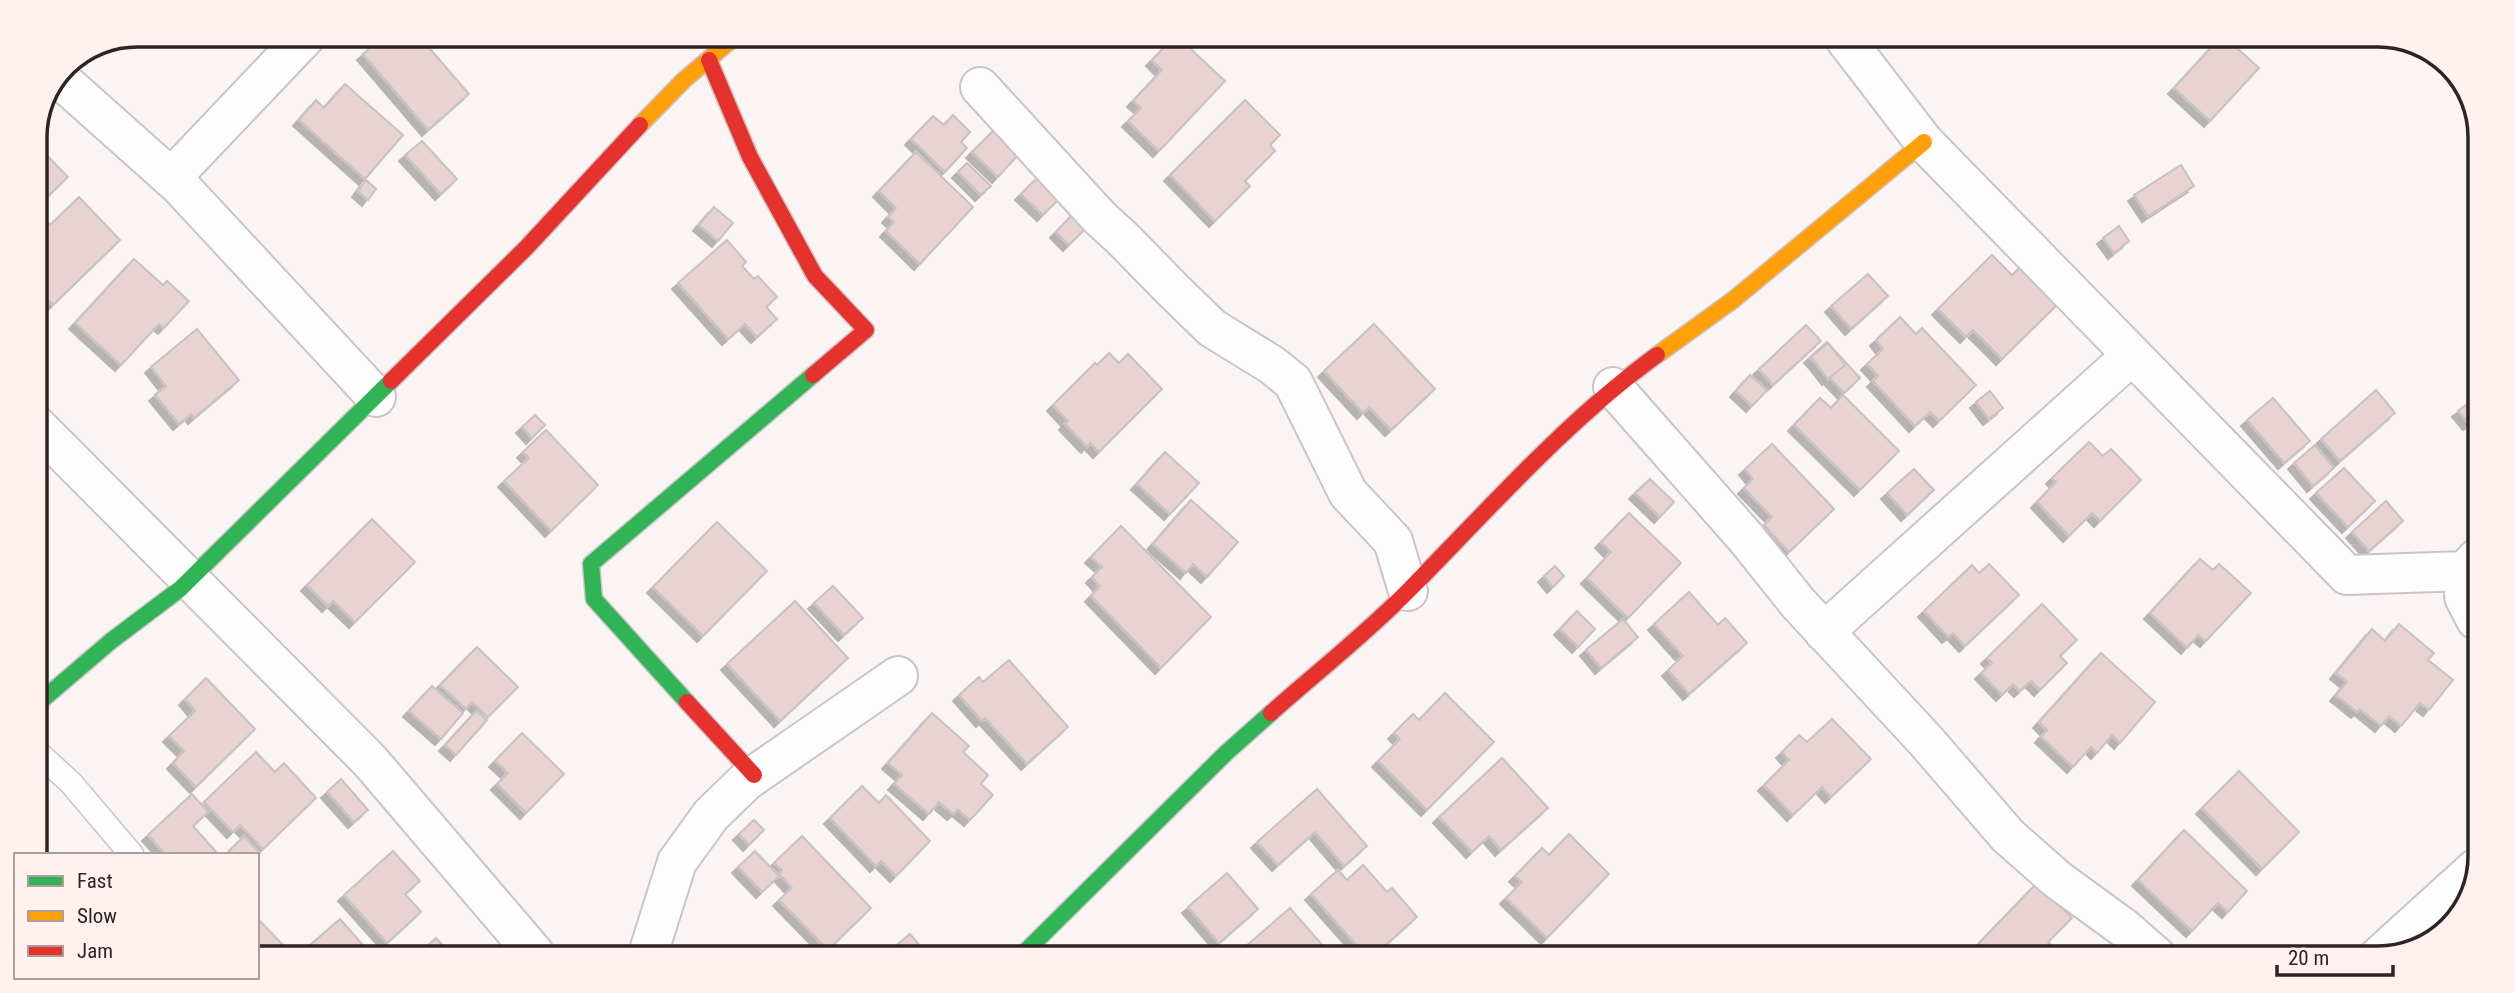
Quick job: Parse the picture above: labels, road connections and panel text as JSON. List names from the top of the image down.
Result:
{
  "legend": ["Fast", "Slow", "Jam"],
  "scale_bar": "20 m"
}
